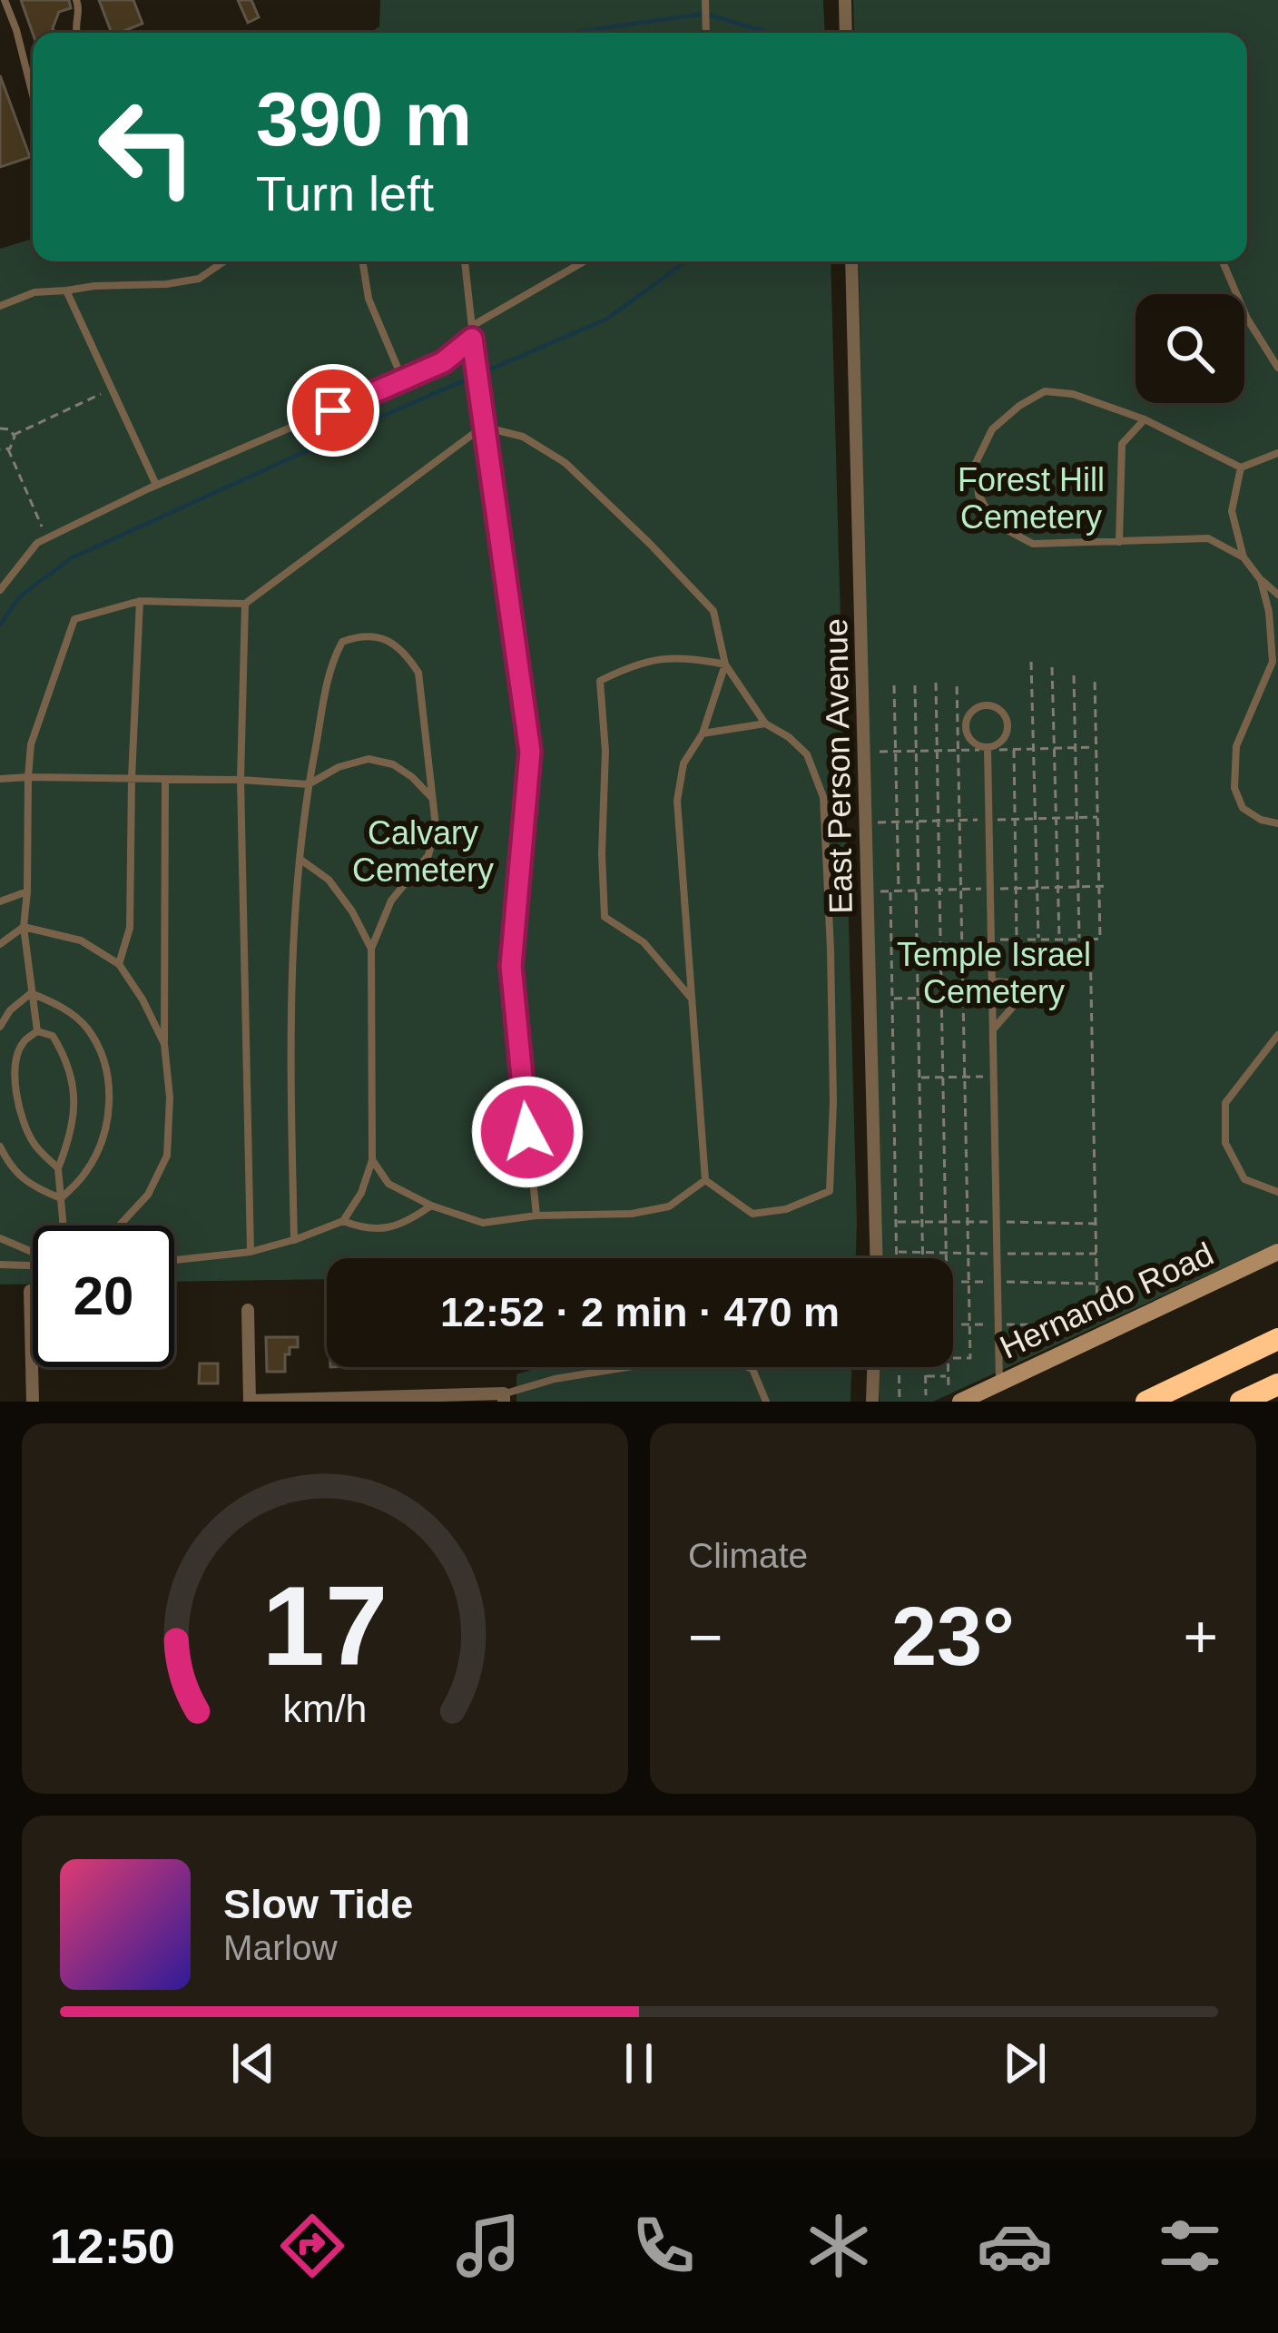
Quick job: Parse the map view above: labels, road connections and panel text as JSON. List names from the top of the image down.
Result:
{
  "streets": {
    "street": ["East Person Avenue", "Hernando Road"]
  },
  "parks": ["Forest Hill Cemetery", "Calvary Cemetery", "Temple Israel Cemetery"],
  "page": {
    "turn": ["390 m", "Turn left"],
    "limit": "20",
    "trip": "12:52 · 2 min · 470 m",
    "tile": "Climate",
    "heat": ["−", "23°", "+"],
    "song": ["Slow Tide", "Marlow"],
    "tabs": "12:50",
    "gauge": ["17", "km/h"]
  }
}
